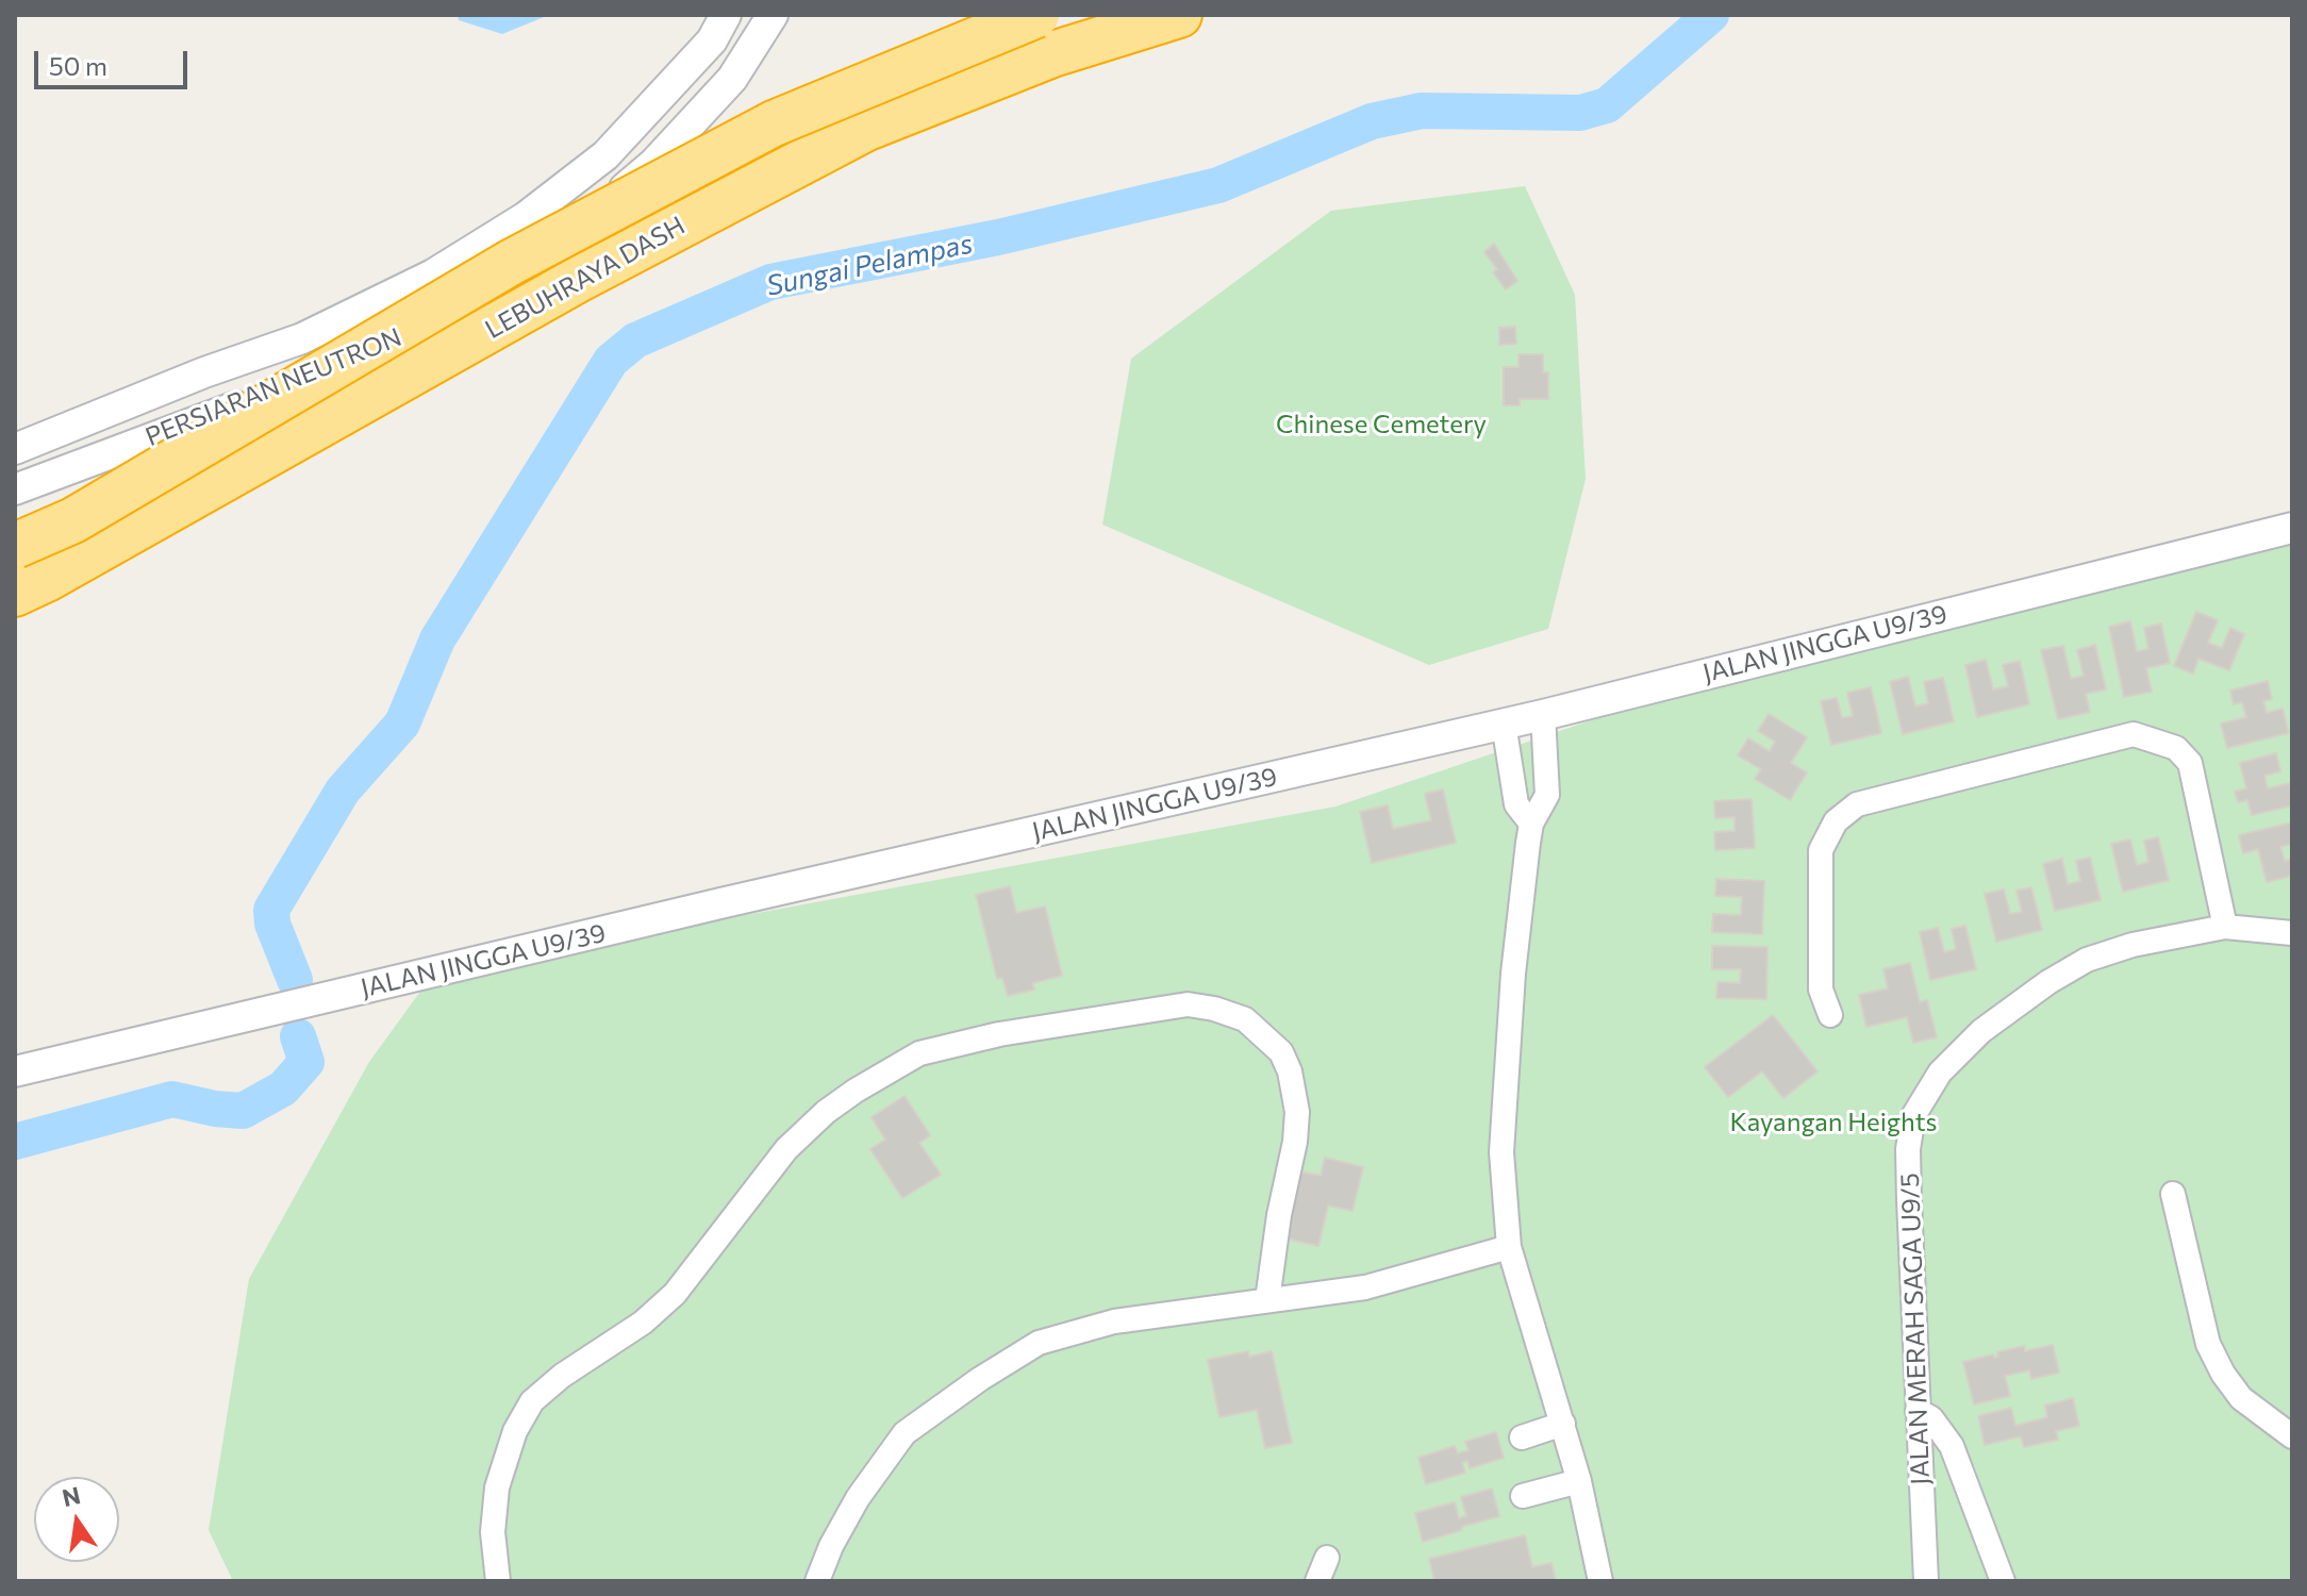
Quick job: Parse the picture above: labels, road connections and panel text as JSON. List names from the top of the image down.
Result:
{
  "streets": {
    "highway": ["LEBUHRAYA DASH"],
    "street": ["PERSIARAN NEUTRON", "JALAN JINGGA U9/39", "JALAN MERAH SAGA U9/5"]
  },
  "water": ["Sungai Pelampas"],
  "parks": ["Chinese Cemetery", "Kayangan Heights"],
  "scale_bar": "50 m",
  "north": "top"
}
